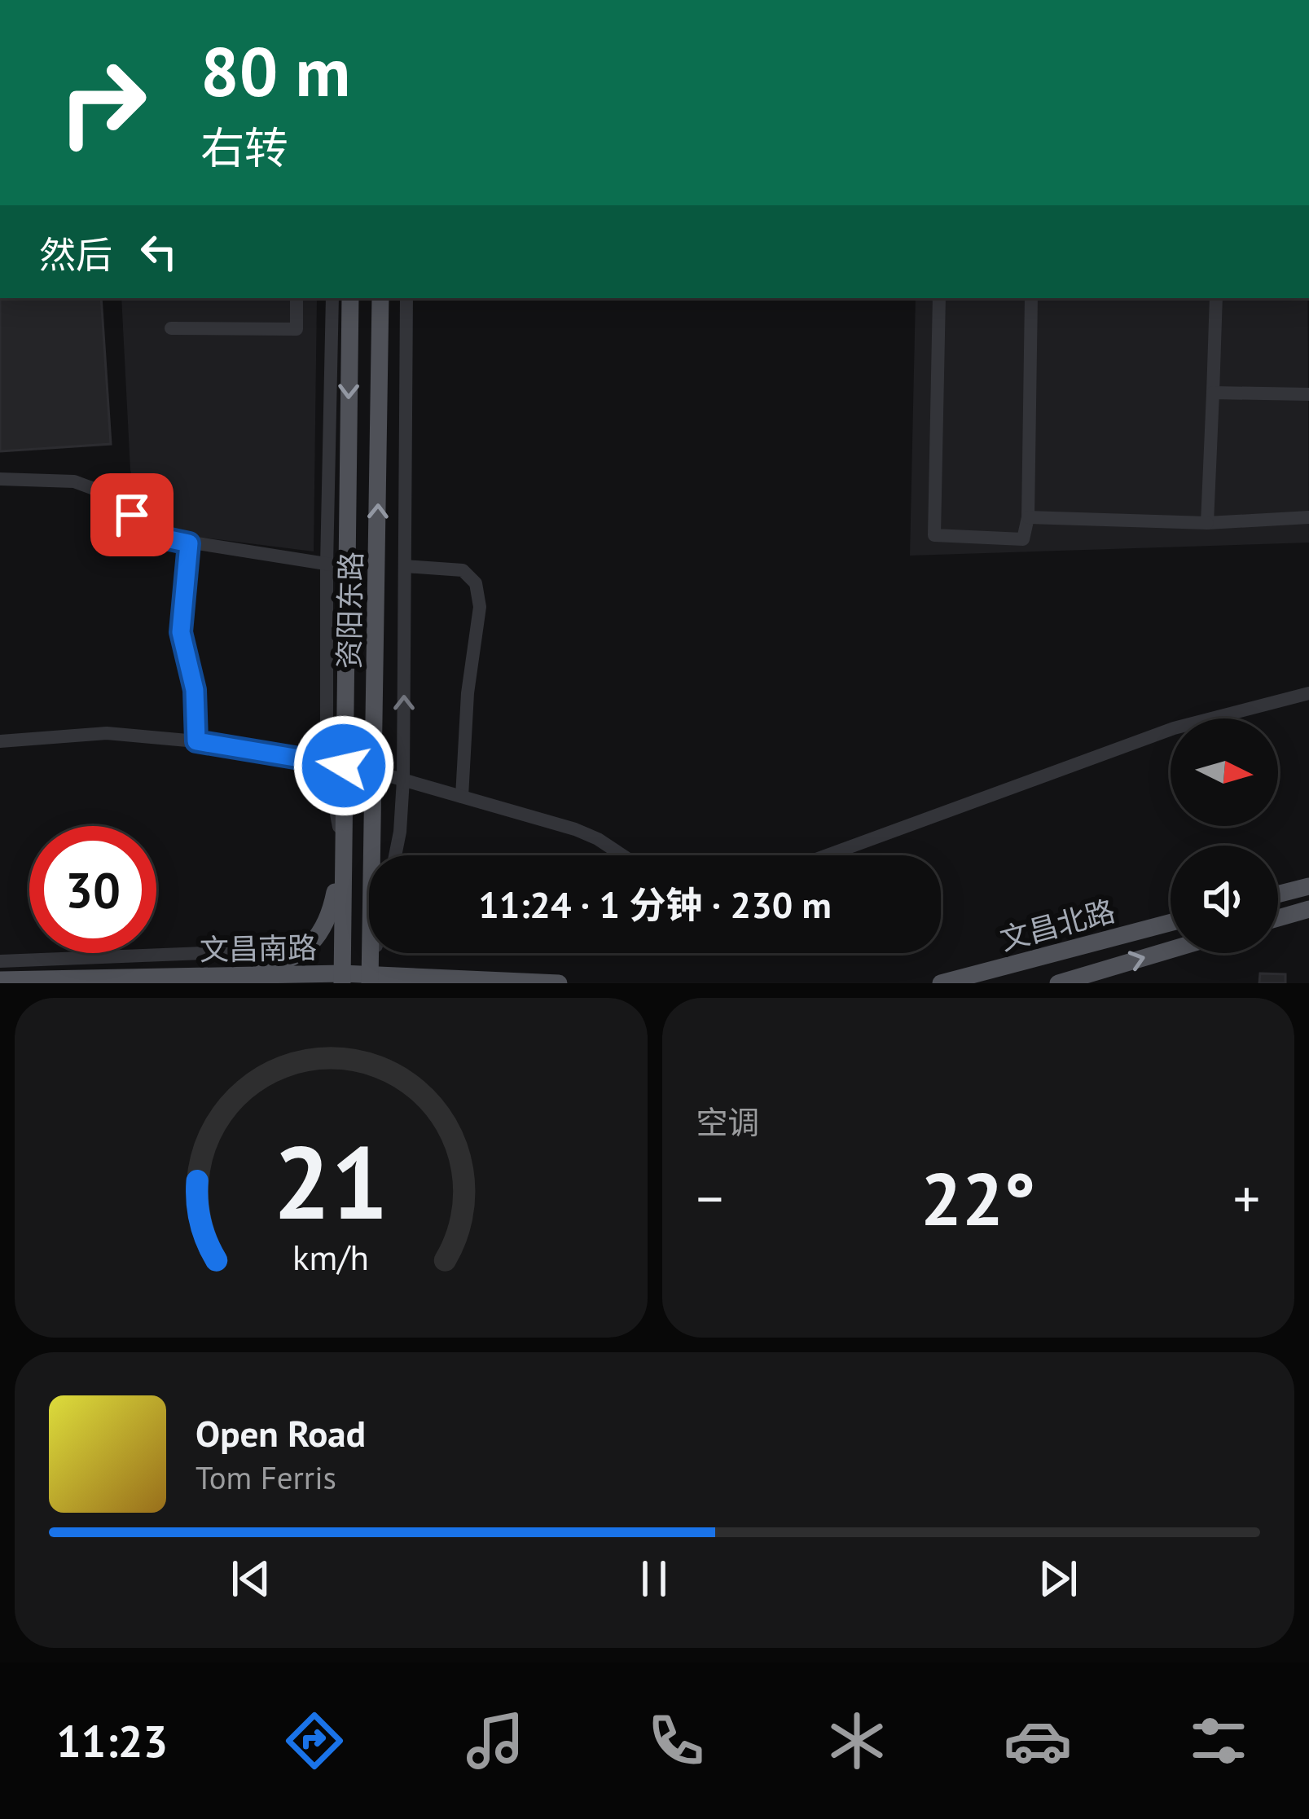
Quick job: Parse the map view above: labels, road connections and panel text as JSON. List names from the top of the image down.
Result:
{
  "streets": {
    "main road": ["资阳东路", "文昌北路", "文昌南路"]
  },
  "crossings": [
    ["资阳东路", "文昌南路"]
  ],
  "north": "right",
  "page": {
    "turn": ["80 m", "右转"],
    "then": "然后",
    "limit": "30",
    "trip": "11:24 · 1 分钟 · 230 m",
    "tile": "空调",
    "heat": ["−", "22°", "+"],
    "song": ["Open Road", "Tom Ferris"],
    "tabs": "11:23",
    "gauge": ["21", "km/h"]
  }
}
